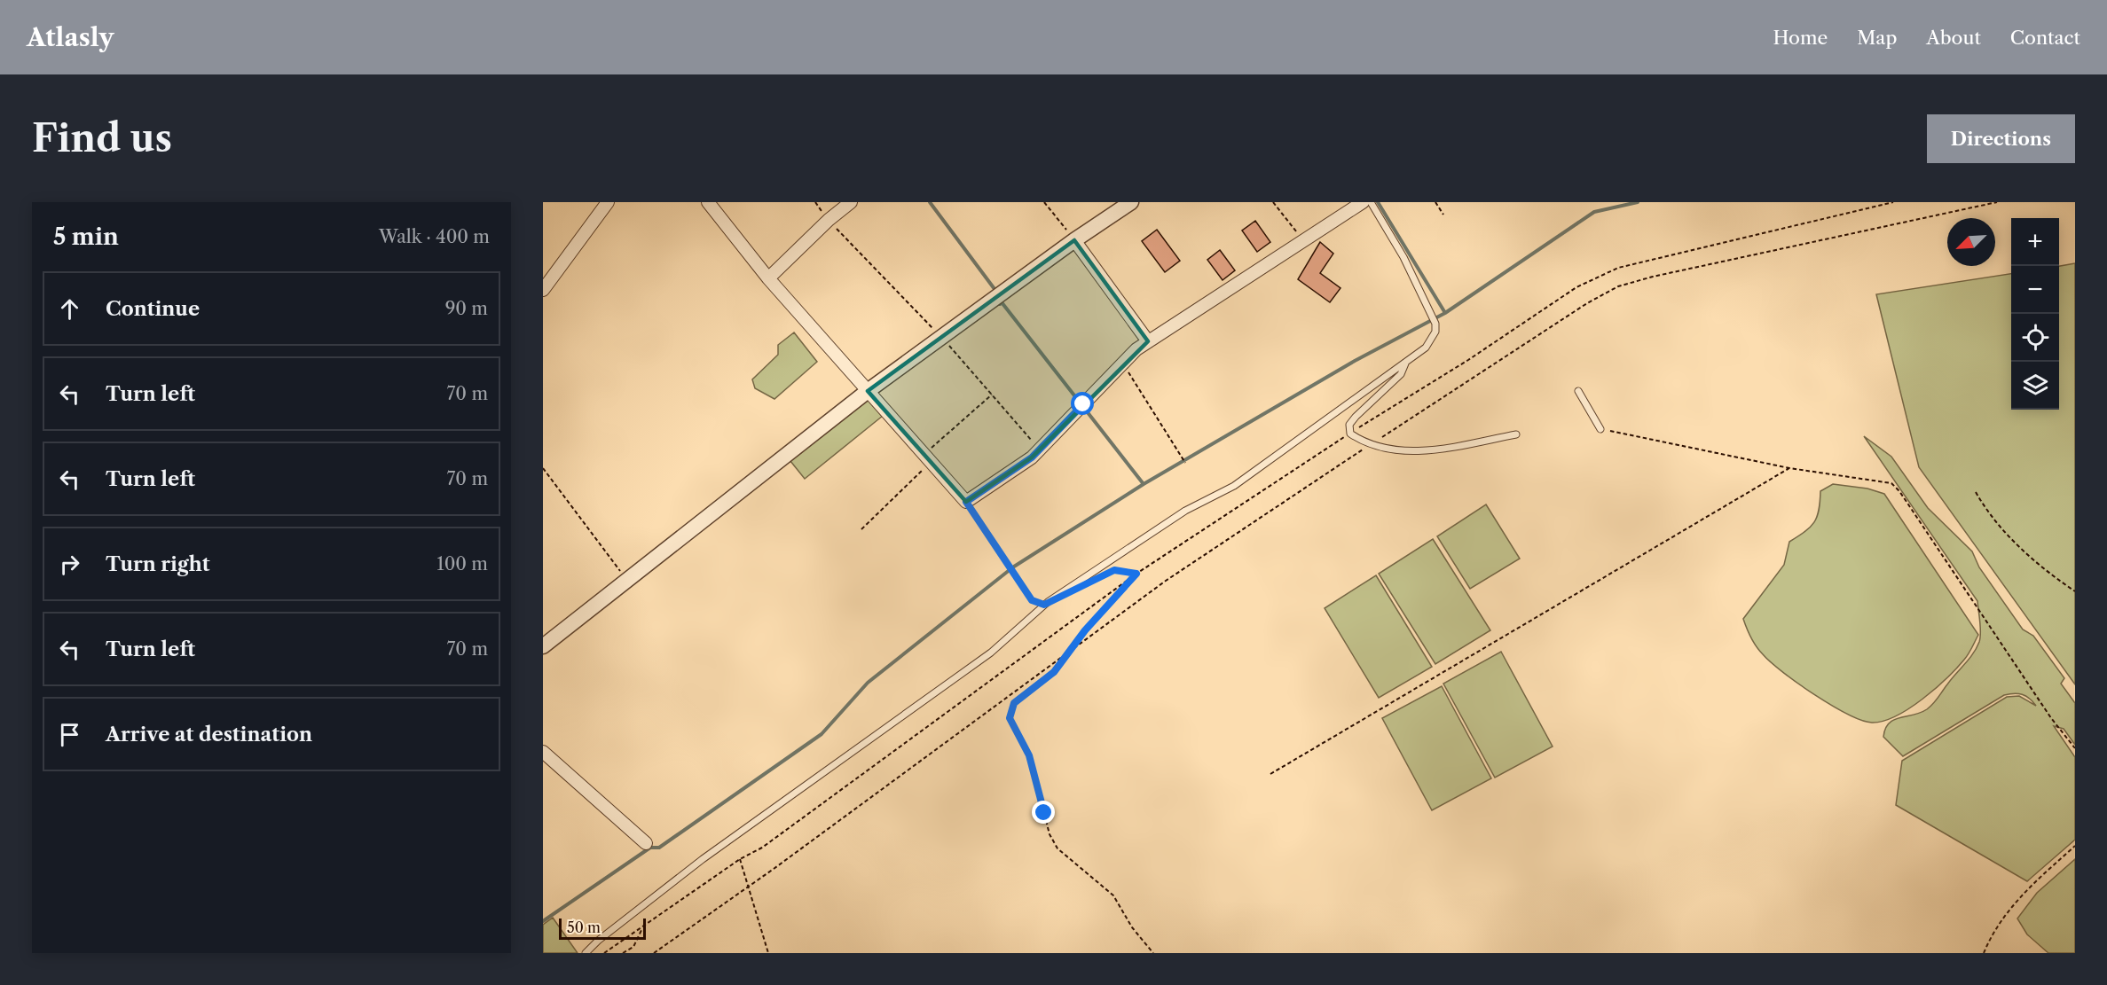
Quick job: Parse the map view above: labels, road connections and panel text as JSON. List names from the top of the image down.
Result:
{
  "scale_bar": "50 m",
  "north": "bottom left",
  "page": {
    "header": "Atlasly",
    "nav": [
      "Home",
      "Map",
      "About",
      "Contact"
    ],
    "buttons": "Directions",
    "title": "Find us",
    "heading": ["5 min", "Walk · 400 m"],
    "map_buttons": ["+", "−"],
    "list": [
      ["Continue", "90 m"],
      ["Turn left", "70 m"],
      ["Turn left", "70 m"],
      ["Turn right", "100 m"],
      ["Turn left", "70 m"],
      "Arrive at destination"
    ],
    "scale": "50 m"
  }
}
